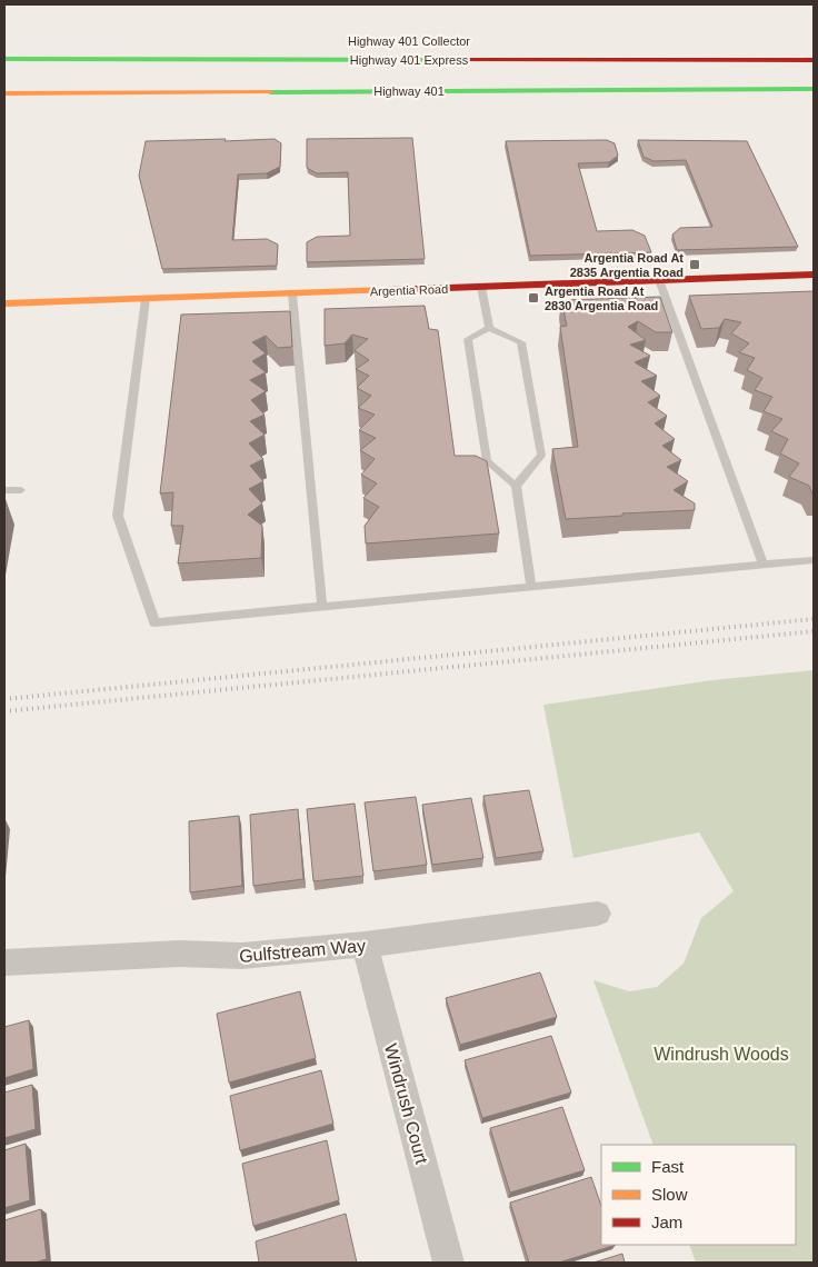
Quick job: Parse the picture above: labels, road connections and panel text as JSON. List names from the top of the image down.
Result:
{
  "streets": {
    "main road": ["Highway 401 Express", "Highway 401", "Argentia Road"],
    "street": ["Gulfstream Way", "Windrush Court"]
  },
  "crossings": [
    ["Gulfstream Way", "Windrush Court"]
  ],
  "parks": ["Windrush Woods"],
  "places": {
    "transit": ["Argentia Road At 2835 Argentia Road", "Argentia Road At 2830 Argentia Road"]
  },
  "legend": ["Fast", "Slow", "Jam"]
}
